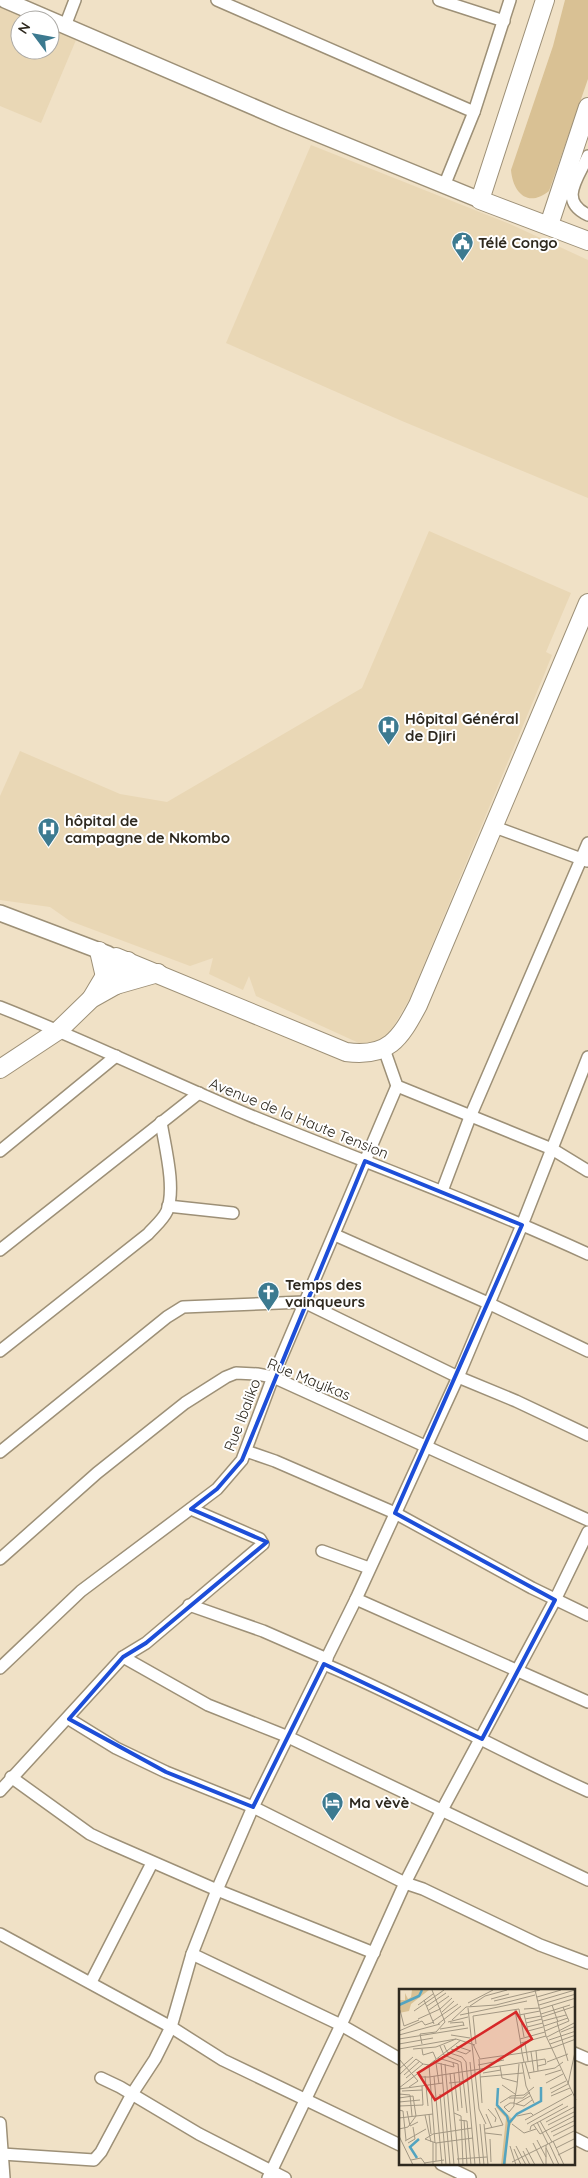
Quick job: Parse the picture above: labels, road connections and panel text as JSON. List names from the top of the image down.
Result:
{
  "streets": {
    "street": ["Avenue de la Haute Tension", "Rue Mayikas", "Rue Ibaliko"]
  },
  "crossings": [
    ["Avenue de la Haute Tension", "Rue Ibaliko"],
    ["Rue Mayikas", "Rue Ibaliko"]
  ],
  "places": {
    "public building": ["Télé Congo"],
    "hospital": ["Hôpital Général de Djiri", "hôpital de campagne de Nkombo"],
    "church": ["Temps des vainqueurs"],
    "hotel": ["Ma vèvè"]
  },
  "north": "top left"
}
